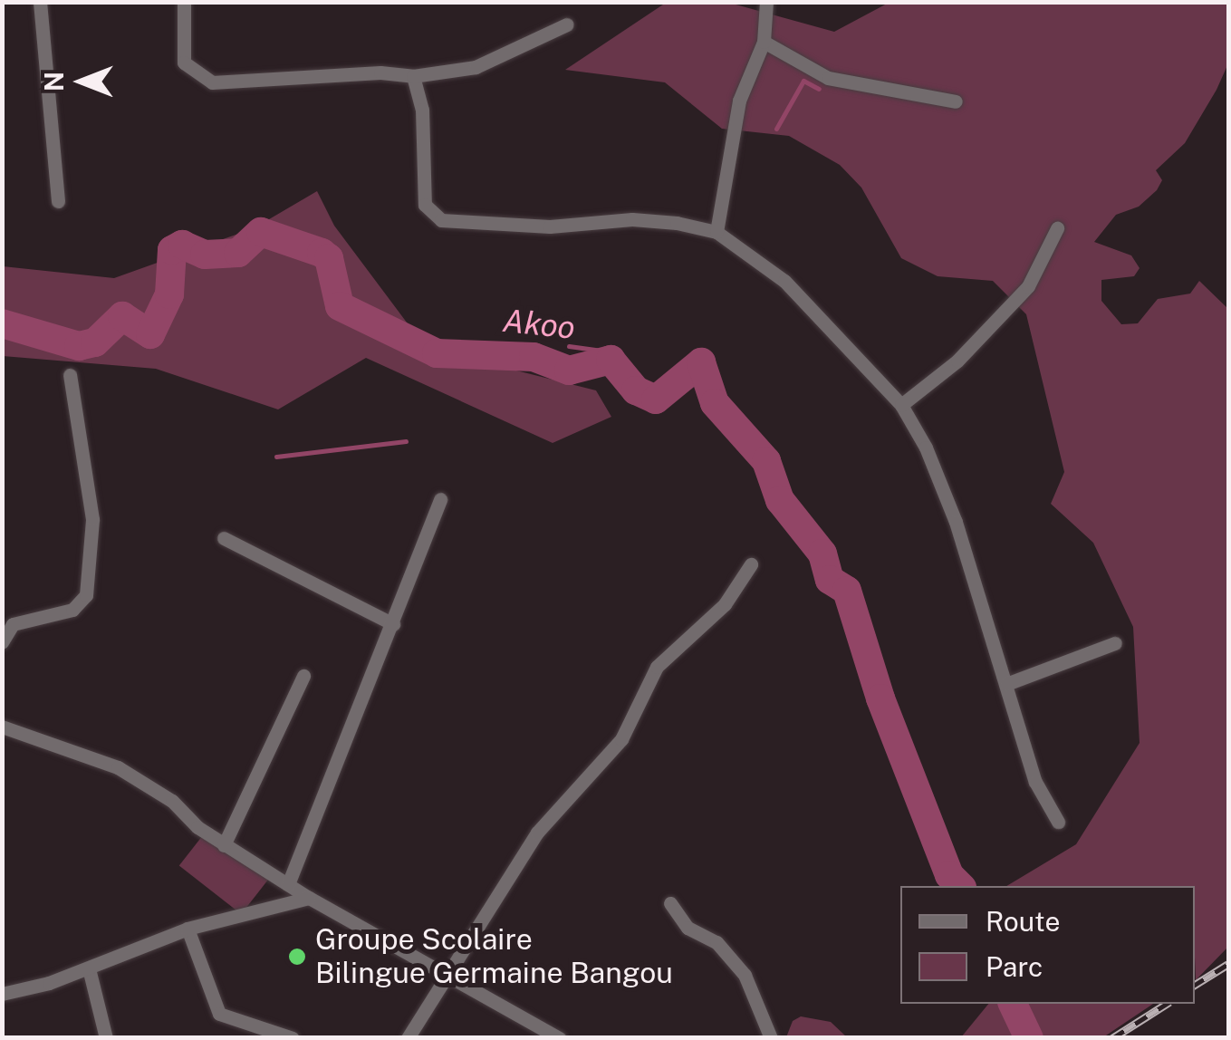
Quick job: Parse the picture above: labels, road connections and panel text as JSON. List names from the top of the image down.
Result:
{
  "water": ["Akoo"],
  "places": ["Groupe Scolaire Bilingue Germaine Bangou"],
  "legend": ["Route", "Parc"],
  "north": "left"
}
